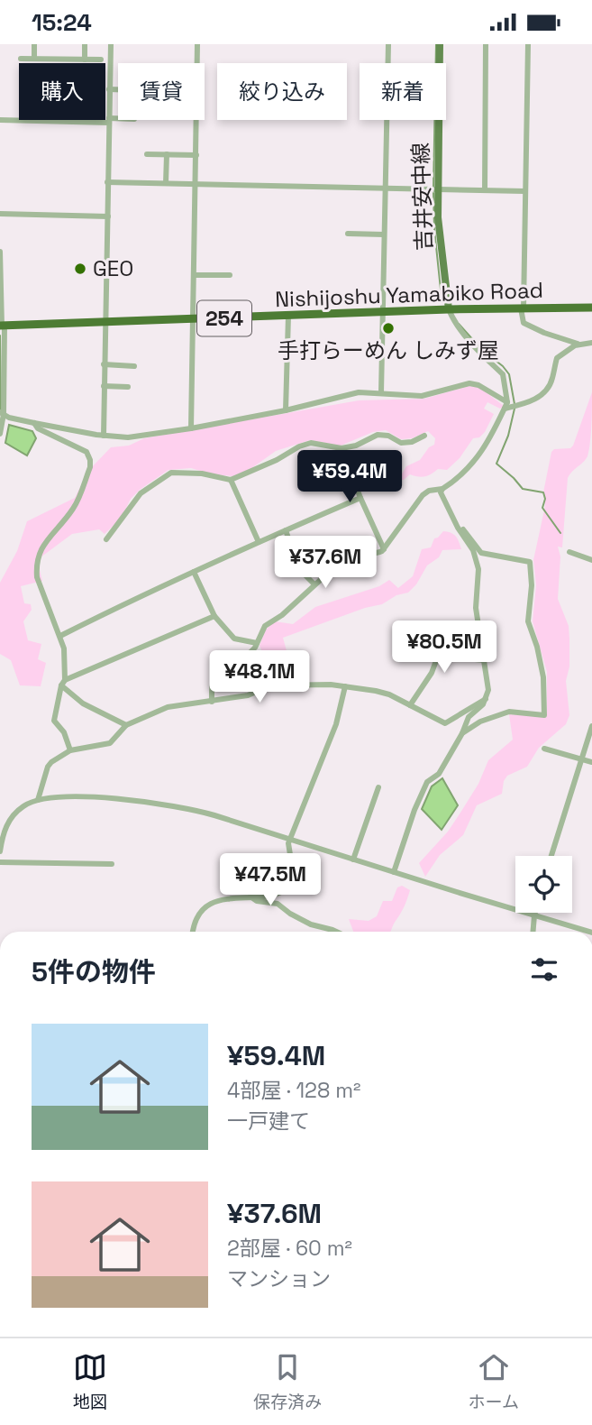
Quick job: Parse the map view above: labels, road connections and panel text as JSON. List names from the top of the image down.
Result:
{
  "streets": {
    "highway": ["Nishijoshu Yamabiko Road", "254"],
    "main road": ["吉井安中線"]
  },
  "crossings": [
    ["吉井安中線", "Nishijoshu Yamabiko Road"]
  ],
  "places": ["GEO", "手打らーめん しみず屋"],
  "page": {
    "status": "15:24",
    "chip": [
      "購入",
      "賃貸",
      "絞り込み",
      "新着"
    ],
    "price": [
      "¥59.4M",
      "¥37.6M",
      "¥80.5M",
      "¥48.1M",
      "¥47.5M"
    ],
    "heading": "5件の物件",
    "list": [
      {
        "name": "¥59.4M",
        "note": "4部屋 · 128 m² · 一戸建て"
      },
      {
        "name": "¥37.6M",
        "note": "2部屋 · 60 m² · マンション"
      }
    ],
    "tabs": ["地図", "保存済み", "ホーム"]
  }
}
